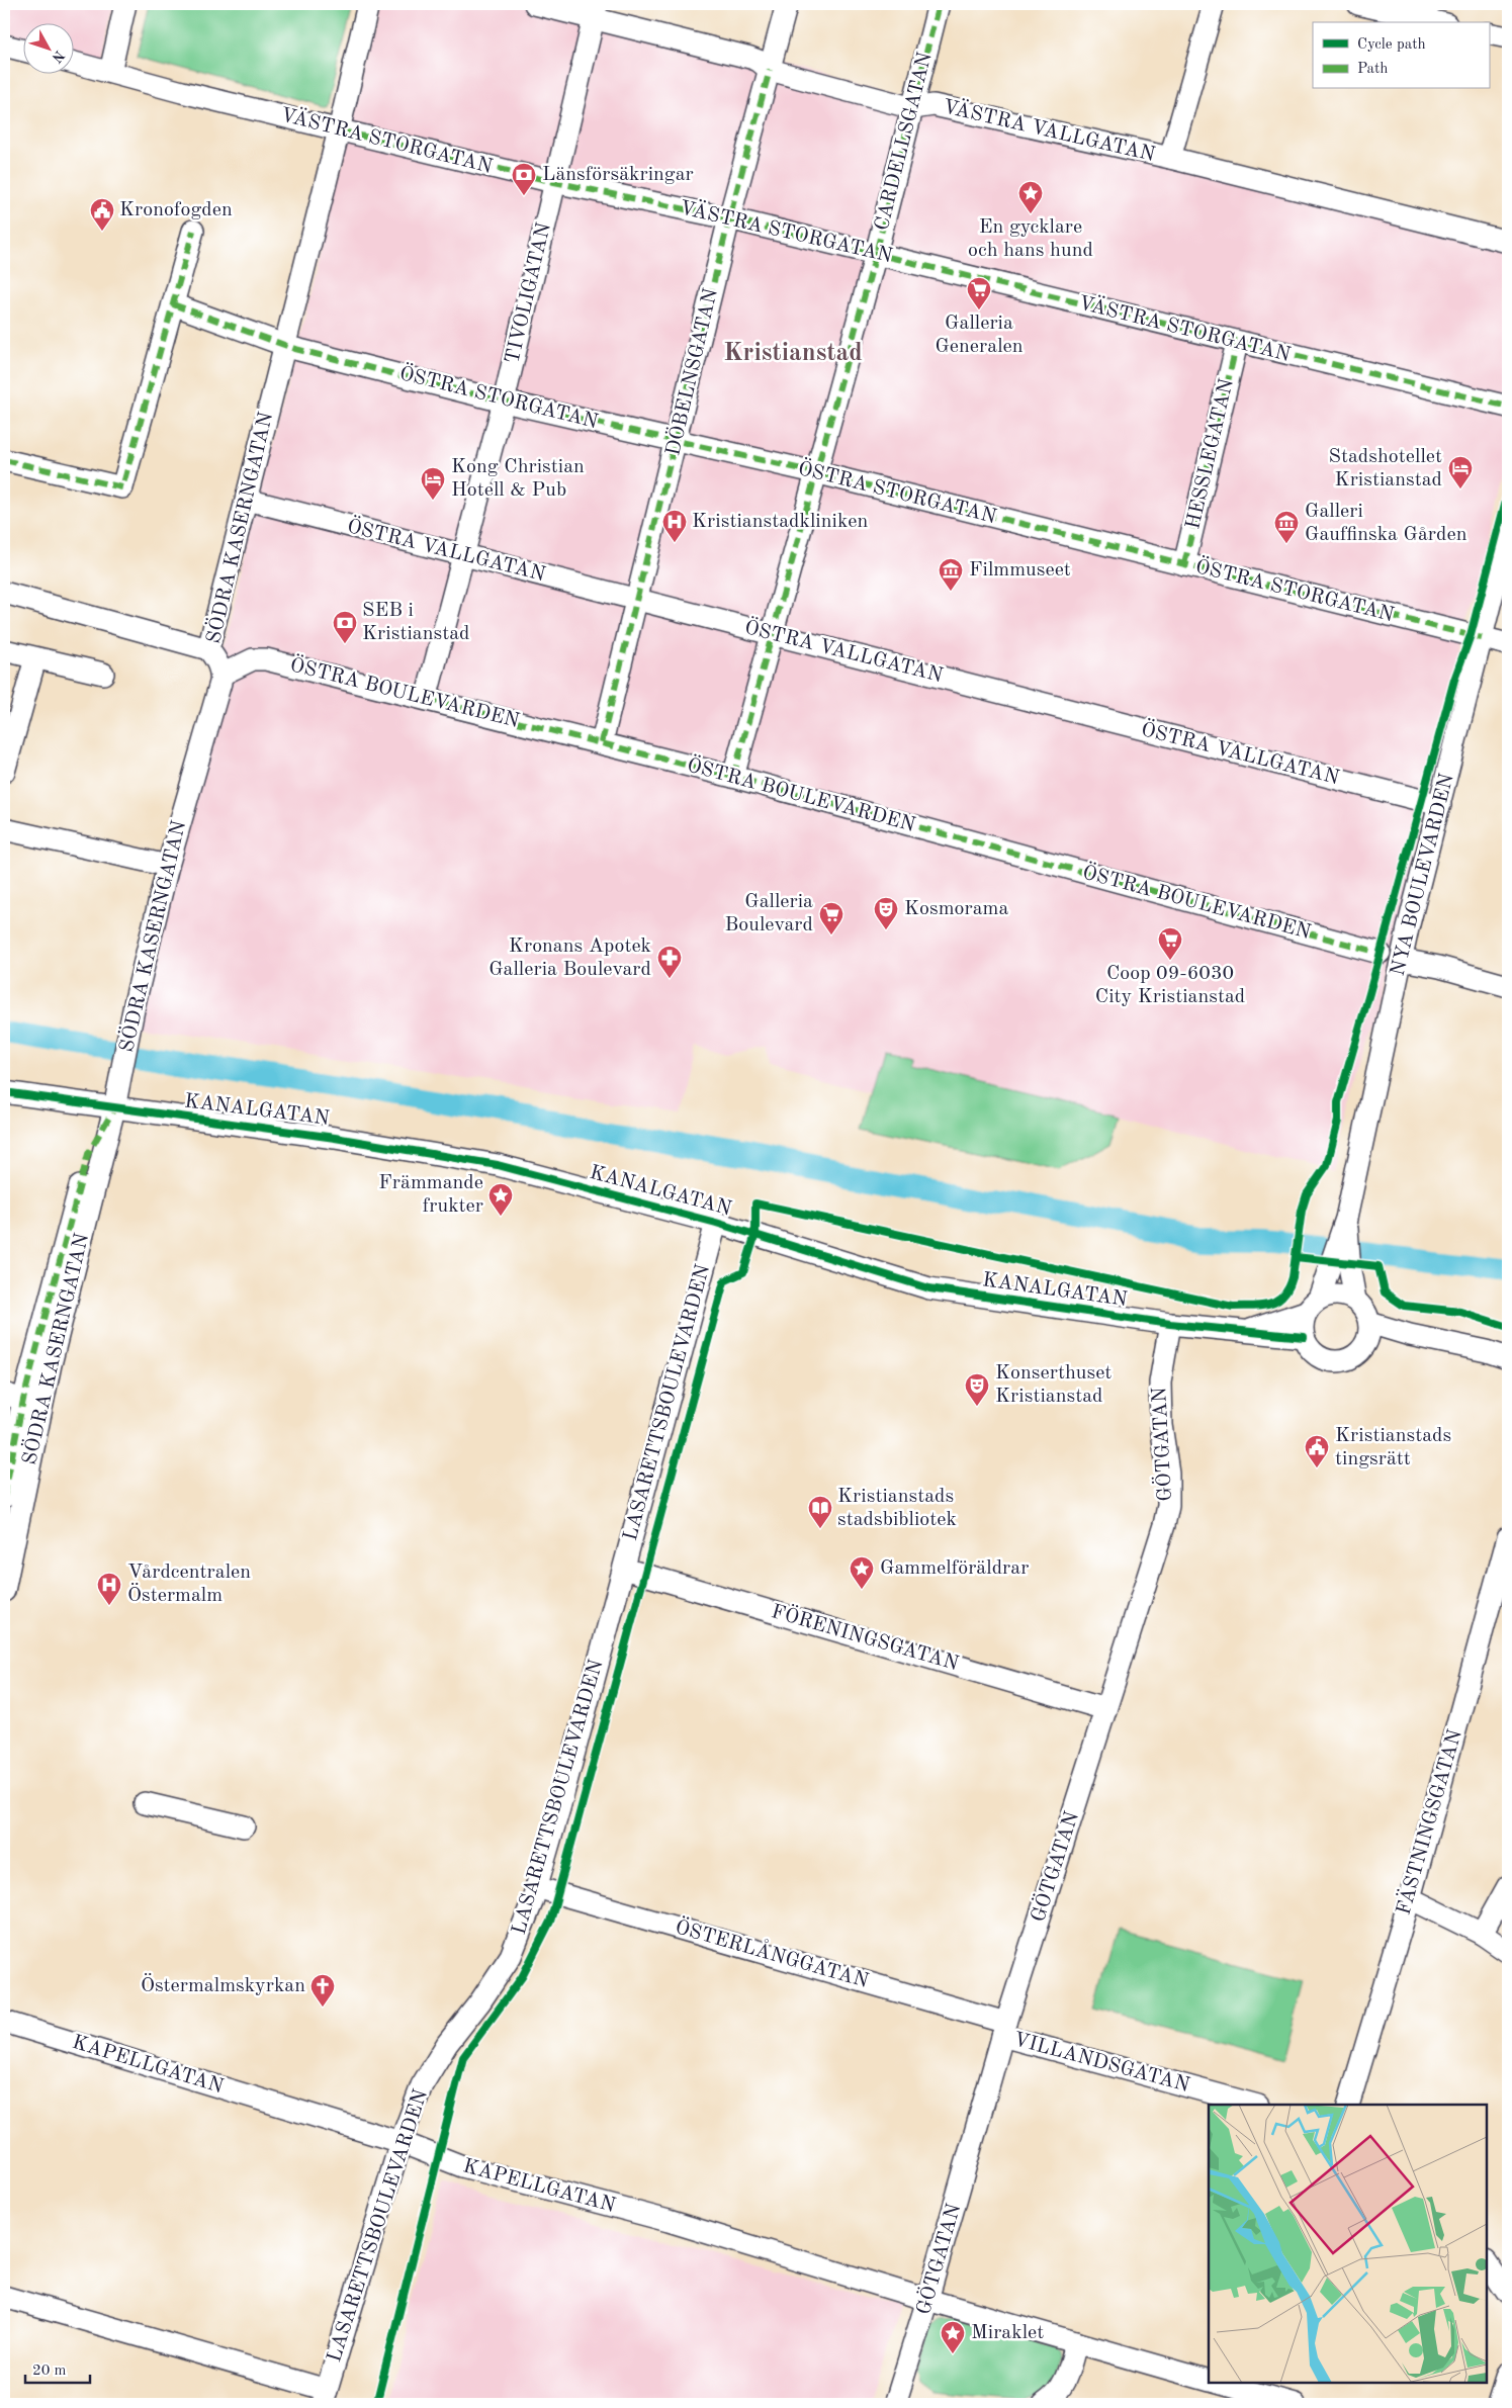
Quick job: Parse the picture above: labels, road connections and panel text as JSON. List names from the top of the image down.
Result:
{
  "streets": {
    "street": [
      "VÄSTRA VALLGATAN",
      "VÄSTRA STORGATAN",
      "CARDELLSGATAN",
      "TIVOLIGATAN",
      "DÖBELNSGATAN",
      "ÖSTRA STORGATAN",
      "HESSLEGATAN",
      "SÖDRA KASERNGATAN",
      "ÖSTRA VALLGATAN",
      "ÖSTRA BOULEVARDEN",
      "NYA BOULEVARDEN",
      "KANALGATAN",
      "LASARETTSBOULEVARDEN",
      "GÖTGATAN",
      "FÖRENINGSGATAN",
      "FÄSTNINGSGATAN",
      "ÖSTERLÅNGGATAN",
      "VILLANDSGATAN",
      "KAPELLGATAN"
    ]
  },
  "crossings": [
    ["VÄSTRA VALLGATAN", "CARDELLSGATAN"],
    ["VÄSTRA VALLGATAN", "TIVOLIGATAN"],
    ["VÄSTRA VALLGATAN", "DÖBELNSGATAN"],
    ["VÄSTRA STORGATAN", "CARDELLSGATAN"],
    ["VÄSTRA STORGATAN", "TIVOLIGATAN"],
    ["VÄSTRA STORGATAN", "DÖBELNSGATAN"],
    ["VÄSTRA STORGATAN", "HESSLEGATAN"],
    ["VÄSTRA STORGATAN", "SÖDRA KASERNGATAN"],
    ["CARDELLSGATAN", "ÖSTRA STORGATAN"],
    ["CARDELLSGATAN", "ÖSTRA VALLGATAN"],
    ["CARDELLSGATAN", "ÖSTRA BOULEVARDEN"],
    ["TIVOLIGATAN", "ÖSTRA STORGATAN"],
    ["TIVOLIGATAN", "ÖSTRA VALLGATAN"],
    ["TIVOLIGATAN", "ÖSTRA BOULEVARDEN"],
    ["DÖBELNSGATAN", "ÖSTRA STORGATAN"],
    ["DÖBELNSGATAN", "ÖSTRA VALLGATAN"],
    ["DÖBELNSGATAN", "ÖSTRA BOULEVARDEN"],
    ["ÖSTRA STORGATAN", "HESSLEGATAN"],
    ["ÖSTRA STORGATAN", "SÖDRA KASERNGATAN"],
    ["ÖSTRA STORGATAN", "NYA BOULEVARDEN"],
    ["SÖDRA KASERNGATAN", "ÖSTRA VALLGATAN"],
    ["SÖDRA KASERNGATAN", "ÖSTRA BOULEVARDEN"],
    ["SÖDRA KASERNGATAN", "KANALGATAN"],
    ["ÖSTRA VALLGATAN", "NYA BOULEVARDEN"],
    ["NYA BOULEVARDEN", "KANALGATAN"],
    ["KANALGATAN", "LASARETTSBOULEVARDEN"],
    ["KANALGATAN", "GÖTGATAN"],
    ["LASARETTSBOULEVARDEN", "FÖRENINGSGATAN"],
    ["LASARETTSBOULEVARDEN", "ÖSTERLÅNGGATAN"],
    ["LASARETTSBOULEVARDEN", "KAPELLGATAN"],
    ["GÖTGATAN", "FÖRENINGSGATAN"],
    ["GÖTGATAN", "ÖSTERLÅNGGATAN"],
    ["GÖTGATAN", "VILLANDSGATAN"],
    ["GÖTGATAN", "KAPELLGATAN"],
    ["ÖSTERLÅNGGATAN", "VILLANDSGATAN"]
  ],
  "districts": ["Kristianstad"],
  "places": {
    "bank": ["Länsförsäkringar", "SEB i Kristianstad"],
    "place": [
      "En gycklare och hans hund",
      "Främmande frukter",
      "Gammelföräldrar",
      "Miraklet"
    ],
    "public building": ["Kronofogden", "Kristianstads tingsrätt"],
    "supermarket": ["Galleria Generalen", "Galleria Boulevard", "Coop 09-6030 City Kristianstad"],
    "hotel": ["Stadshotellet Kristianstad", "Kong Christian Hotell & Pub"],
    "hospital": ["Kristianstadkliniken", "Vårdcentralen Östermalm"],
    "museum": ["Galleri Gauffinska Gården", "Filmmuseet"],
    "theatre": ["Kosmorama", "Konserthuset Kristianstad"],
    "pharmacy": ["Kronans Apotek Galleria Boulevard"],
    "library": ["Kristianstads stadsbibliotek"],
    "church": ["Östermalmskyrkan"]
  },
  "legend": ["Cycle path", "Path"],
  "scale_bar": "20 m",
  "north": "bottom right"
}
